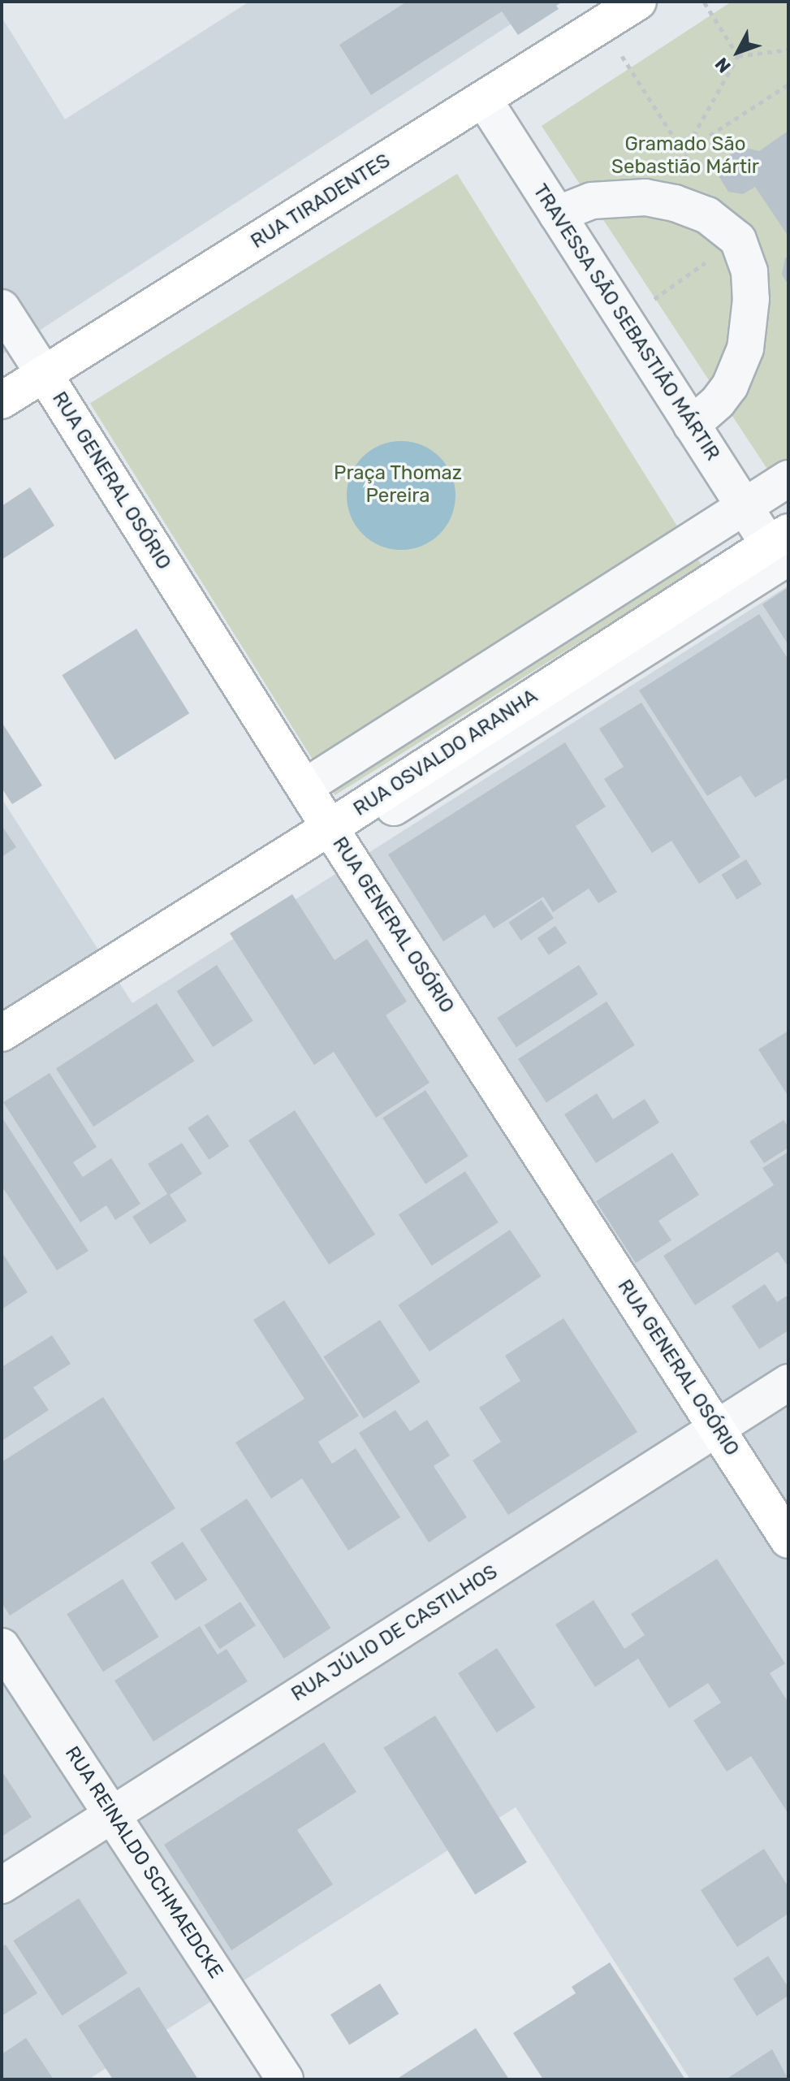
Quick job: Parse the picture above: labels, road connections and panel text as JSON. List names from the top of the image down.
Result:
{
  "streets": {
    "main road": ["RUA TIRADENTES", "RUA GENERAL OSÓRIO", "RUA OSVALDO ARANHA"],
    "street": ["TRAVESSA SÃO SEBASTIÃO MÁRTIR", "RUA JÚLIO DE CASTILHOS", "RUA REINALDO SCHMAEDCKE"]
  },
  "crossings": [
    ["RUA TIRADENTES", "TRAVESSA SÃO SEBASTIÃO MÁRTIR"],
    ["RUA TIRADENTES", "RUA GENERAL OSÓRIO"],
    ["TRAVESSA SÃO SEBASTIÃO MÁRTIR", "RUA OSVALDO ARANHA"],
    ["RUA GENERAL OSÓRIO", "RUA OSVALDO ARANHA"],
    ["RUA GENERAL OSÓRIO", "RUA JÚLIO DE CASTILHOS"],
    ["RUA JÚLIO DE CASTILHOS", "RUA REINALDO SCHMAEDCKE"]
  ],
  "parks": ["Gramado São Sebastião Mártir", "Praça Thomaz Pereira"],
  "north": "bottom left"
}
